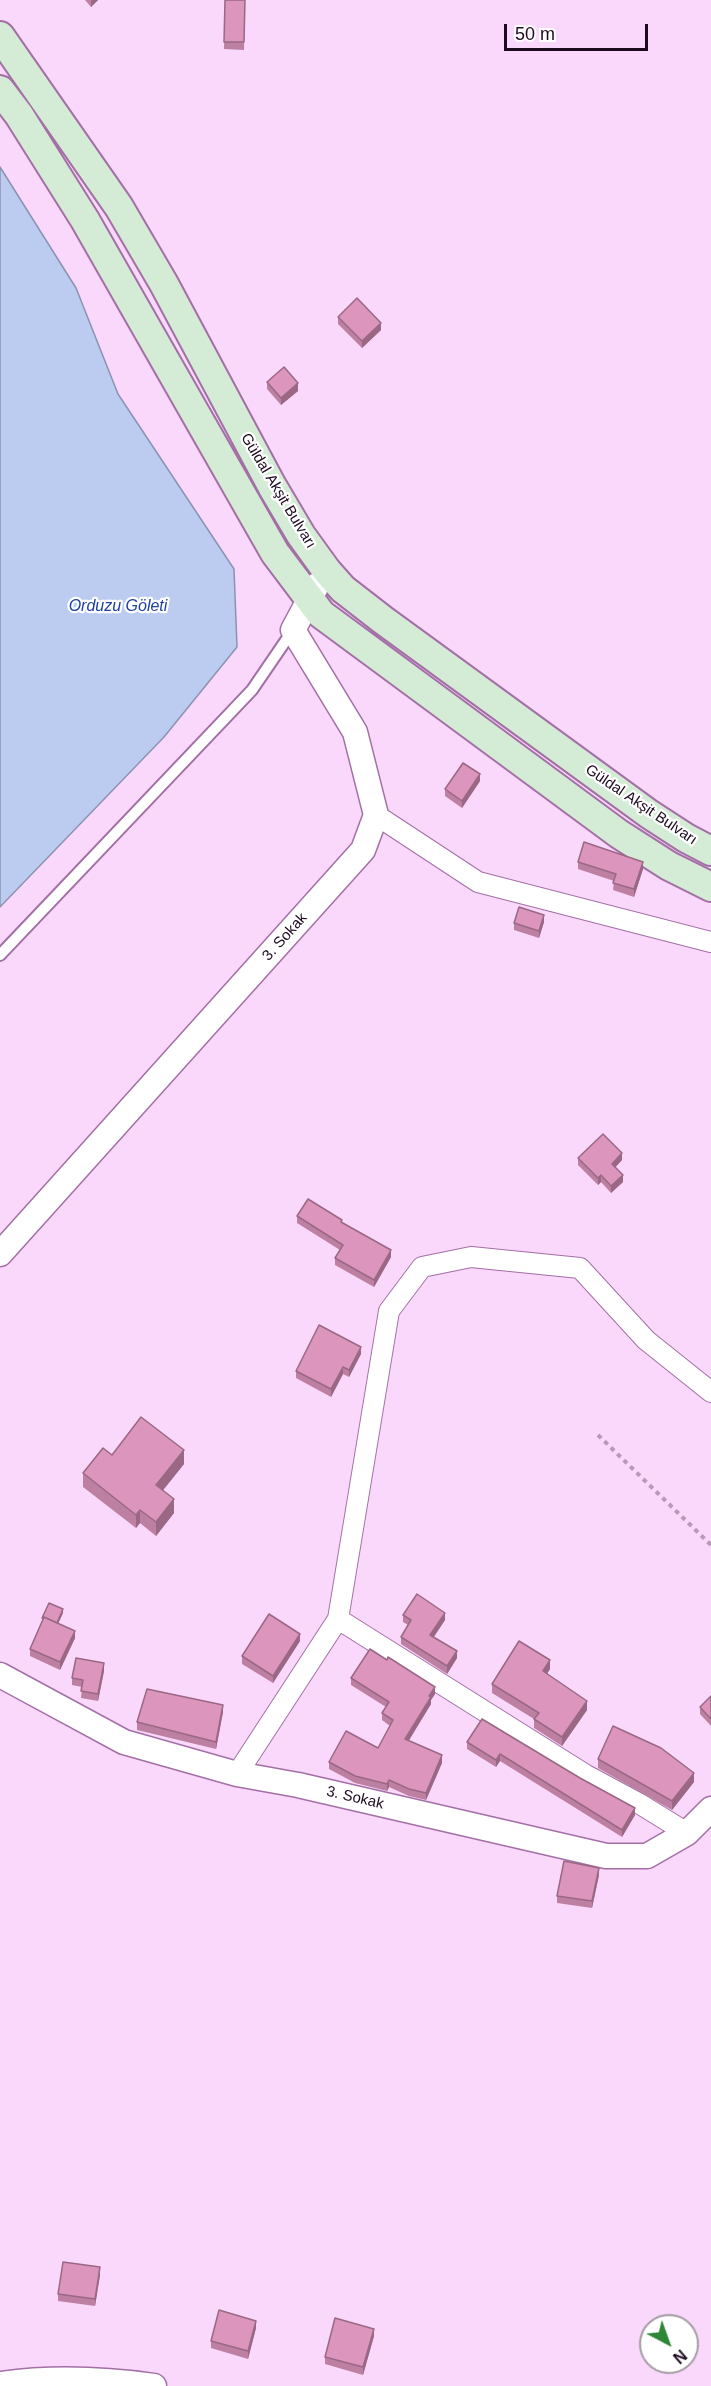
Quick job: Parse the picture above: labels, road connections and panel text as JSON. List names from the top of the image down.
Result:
{
  "streets": {
    "main road": ["Güldal Akşit Bulvarı"],
    "street": ["3. Sokak"]
  },
  "water": ["Orduzu Göleti"],
  "scale_bar": "50 m",
  "north": "bottom right"
}
